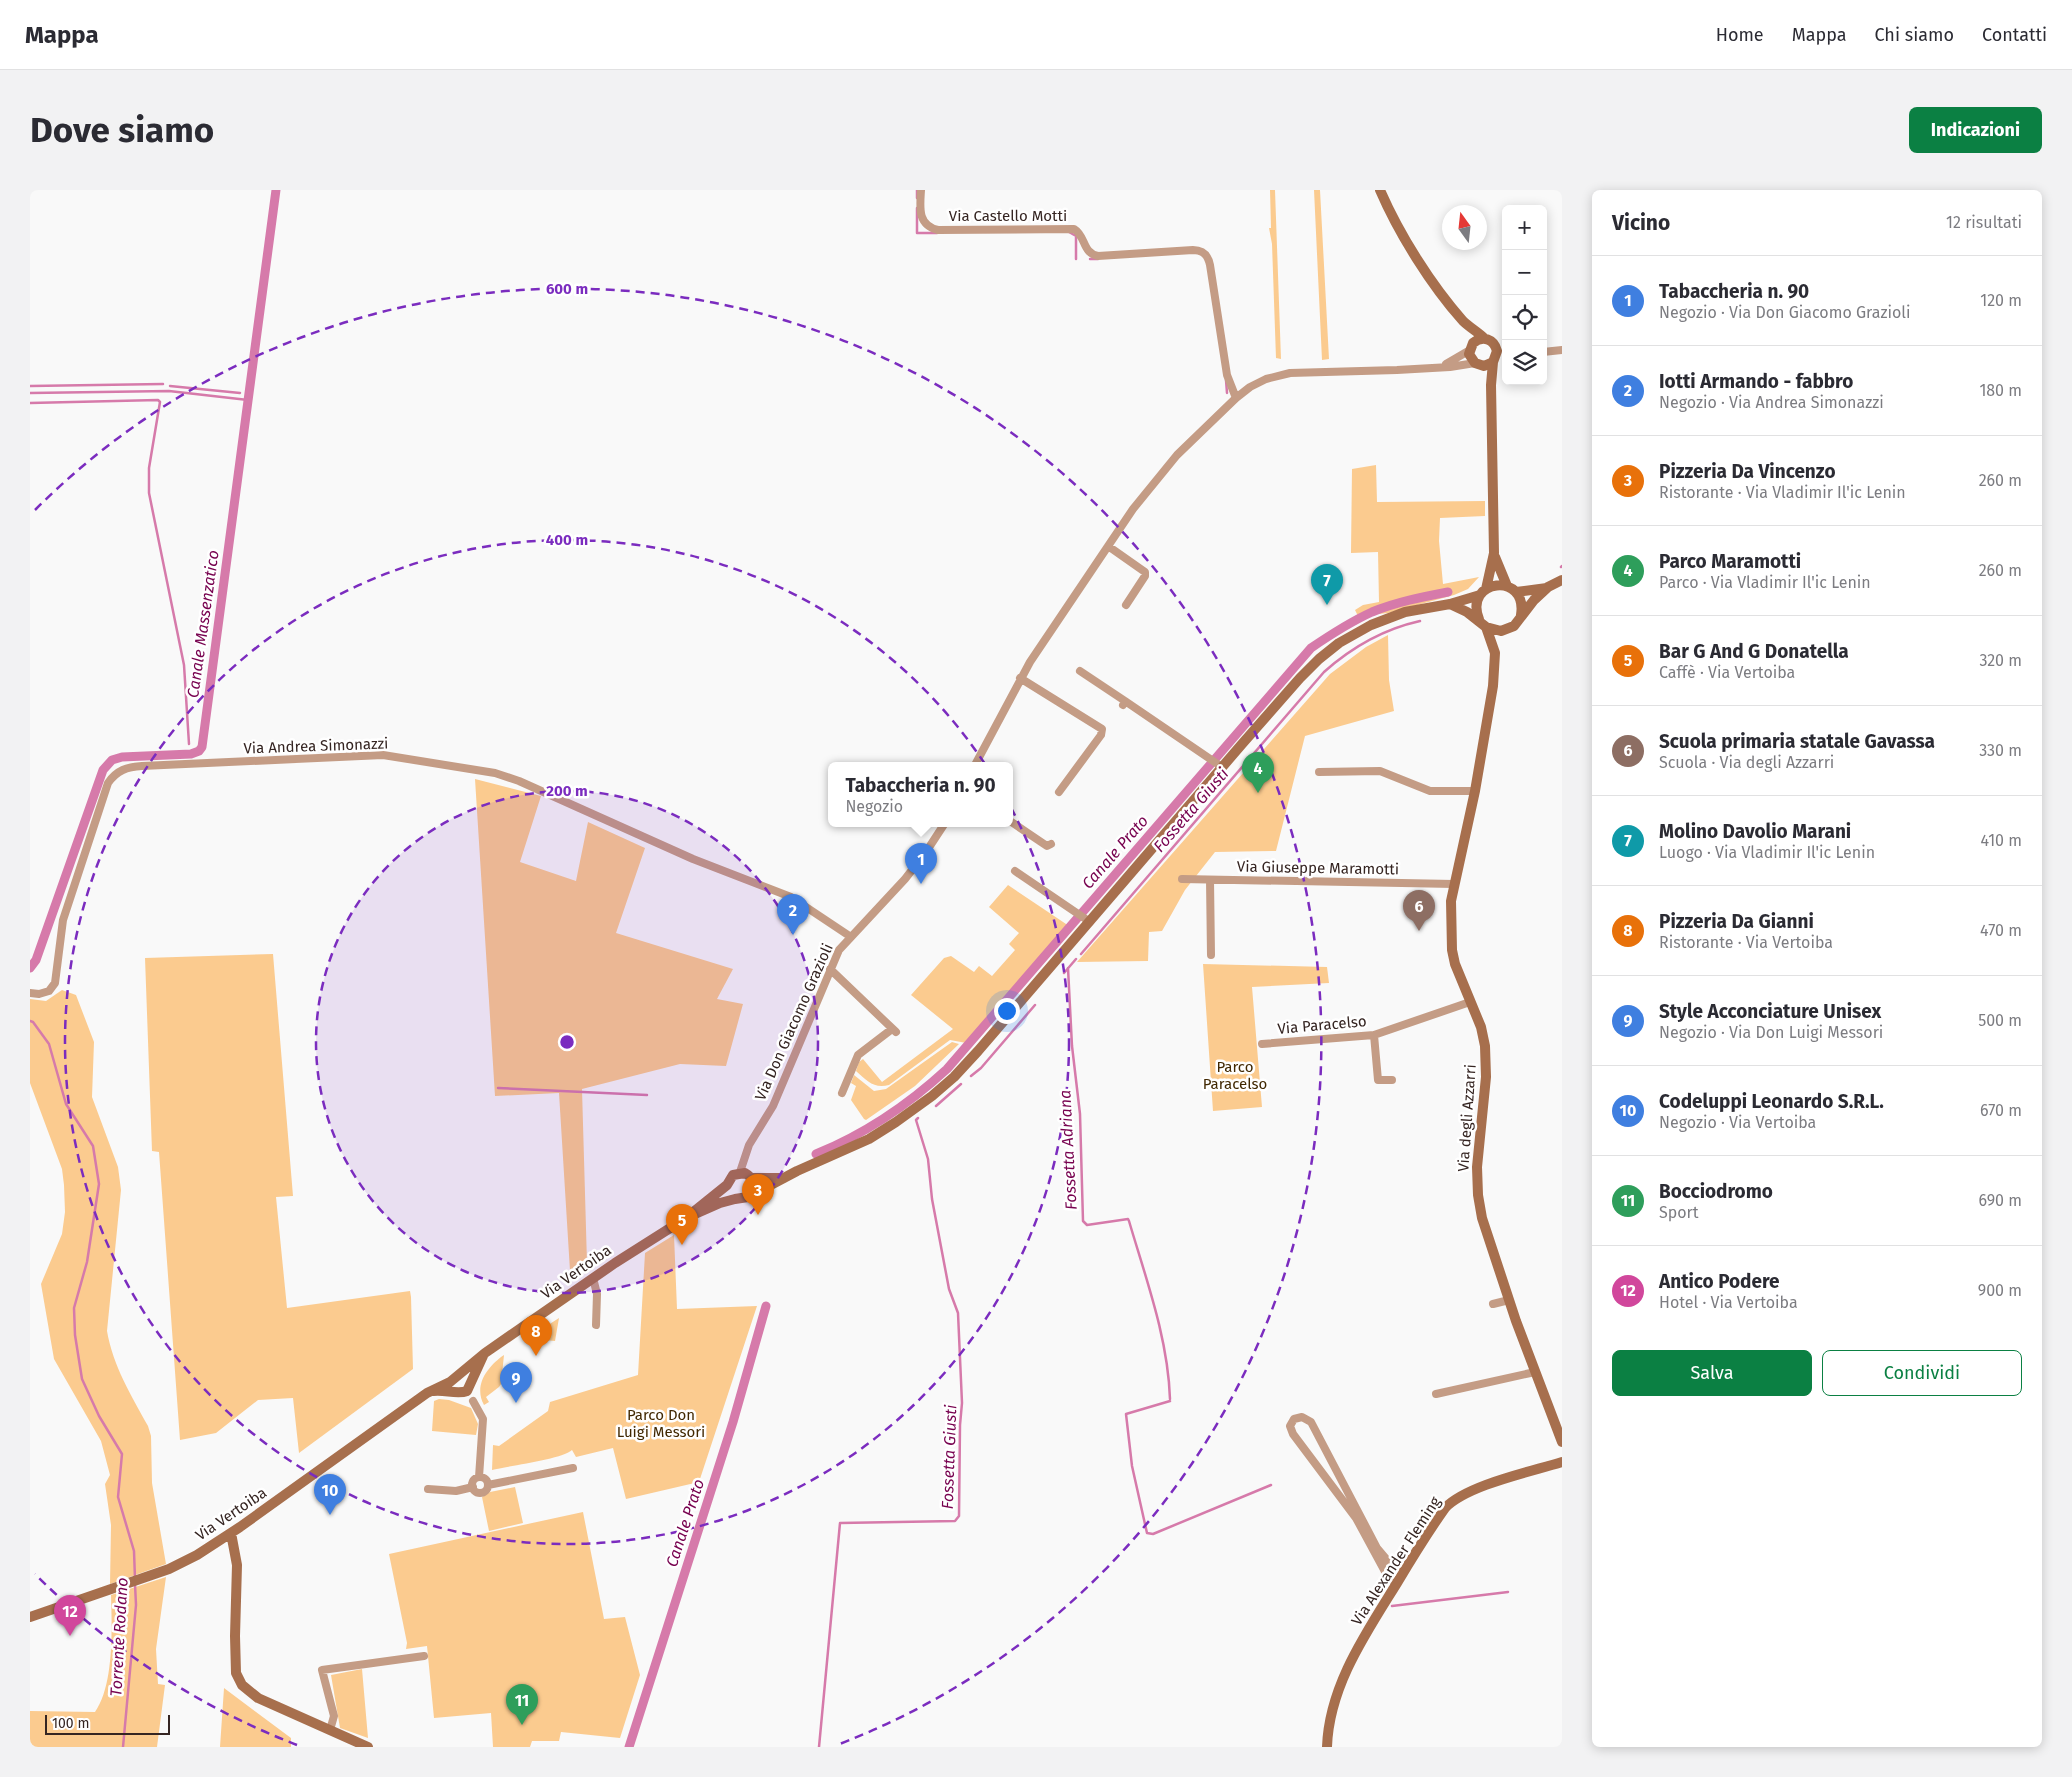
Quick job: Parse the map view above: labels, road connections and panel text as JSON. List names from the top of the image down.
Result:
{
  "streets": {
    "main road": ["Via degli Azzarri", "Via Vertoiba", "Via Alexander Fleming"],
    "street": [
      "Via Castello Motti",
      "Via Andrea Simonazzi",
      "Via Giuseppe Maramotti",
      "Via Don Giacomo Grazioli",
      "Via Paracelso"
    ]
  },
  "crossings": [
    ["Via Andrea Simonazzi", "Via Don Giacomo Grazioli"],
    ["Via Giuseppe Maramotti", "Via degli Azzarri"],
    ["Via Paracelso", "Via degli Azzarri"]
  ],
  "water": [
    "Canale Massenzatico",
    "Fossetta Giusti",
    "Canale Prato",
    "Fossetta Adriana",
    "Torrente Rodano"
  ],
  "parks": ["Parco Paracelso", "Parco Don Luigi Messori"],
  "scale_bar": "100 m",
  "north": "top",
  "page": {
    "header": "Mappa",
    "nav": [
      "Home",
      "Mappa",
      "Chi siamo",
      "Contatti"
    ],
    "buttons": [
      "Indicazioni",
      ["Salva", "Condividi"]
    ],
    "title": "Dove siamo",
    "heading": ["Vicino", "12 risultati"],
    "map_buttons": ["+", "−"],
    "list": [
      {
        "mark": "1",
        "name": "Tabaccheria n. 90",
        "note": "Negozio · Via Don Giacomo Grazioli",
        "value": "120 m"
      },
      {
        "mark": "2",
        "name": "Iotti Armando - fabbro",
        "note": "Negozio · Via Andrea Simonazzi",
        "value": "180 m"
      },
      {
        "mark": "3",
        "name": "Pizzeria Da Vincenzo",
        "note": "Ristorante · Via Vladimir Il'ic Lenin",
        "value": "260 m"
      },
      {
        "mark": "4",
        "name": "Parco Maramotti",
        "note": "Parco · Via Vladimir Il'ic Lenin",
        "value": "260 m"
      },
      {
        "mark": "5",
        "name": "Bar G And G Donatella",
        "note": "Caffè · Via Vertoiba",
        "value": "320 m"
      },
      {
        "mark": "6",
        "name": "Scuola primaria statale Gavassa",
        "note": "Scuola · Via degli Azzarri",
        "value": "330 m"
      },
      {
        "mark": "7",
        "name": "Molino Davolio Marani",
        "note": "Luogo · Via Vladimir Il'ic Lenin",
        "value": "410 m"
      },
      {
        "mark": "8",
        "name": "Pizzeria Da Gianni",
        "note": "Ristorante · Via Vertoiba",
        "value": "470 m"
      },
      {
        "mark": "9",
        "name": "Style Acconciature Unisex",
        "note": "Negozio · Via Don Luigi Messori",
        "value": "500 m"
      },
      {
        "mark": "10",
        "name": "Codeluppi Leonardo S.R.L.",
        "note": "Negozio · Via Vertoiba",
        "value": "670 m"
      },
      {
        "mark": "11",
        "name": "Bocciodromo",
        "note": "Sport",
        "value": "690 m"
      },
      {
        "mark": "12",
        "name": "Antico Podere",
        "note": "Hotel · Via Vertoiba",
        "value": "900 m"
      }
    ],
    "pins": [
      "7",
      "4",
      "1",
      "6",
      "2",
      "3",
      "5",
      "8",
      "9",
      "10",
      "12",
      "11"
    ],
    "popup": ["Tabaccheria n. 90", "Negozio"],
    "scale": "100 m"
  },
  "rings": ["600 m", "400 m", "200 m"]
}
